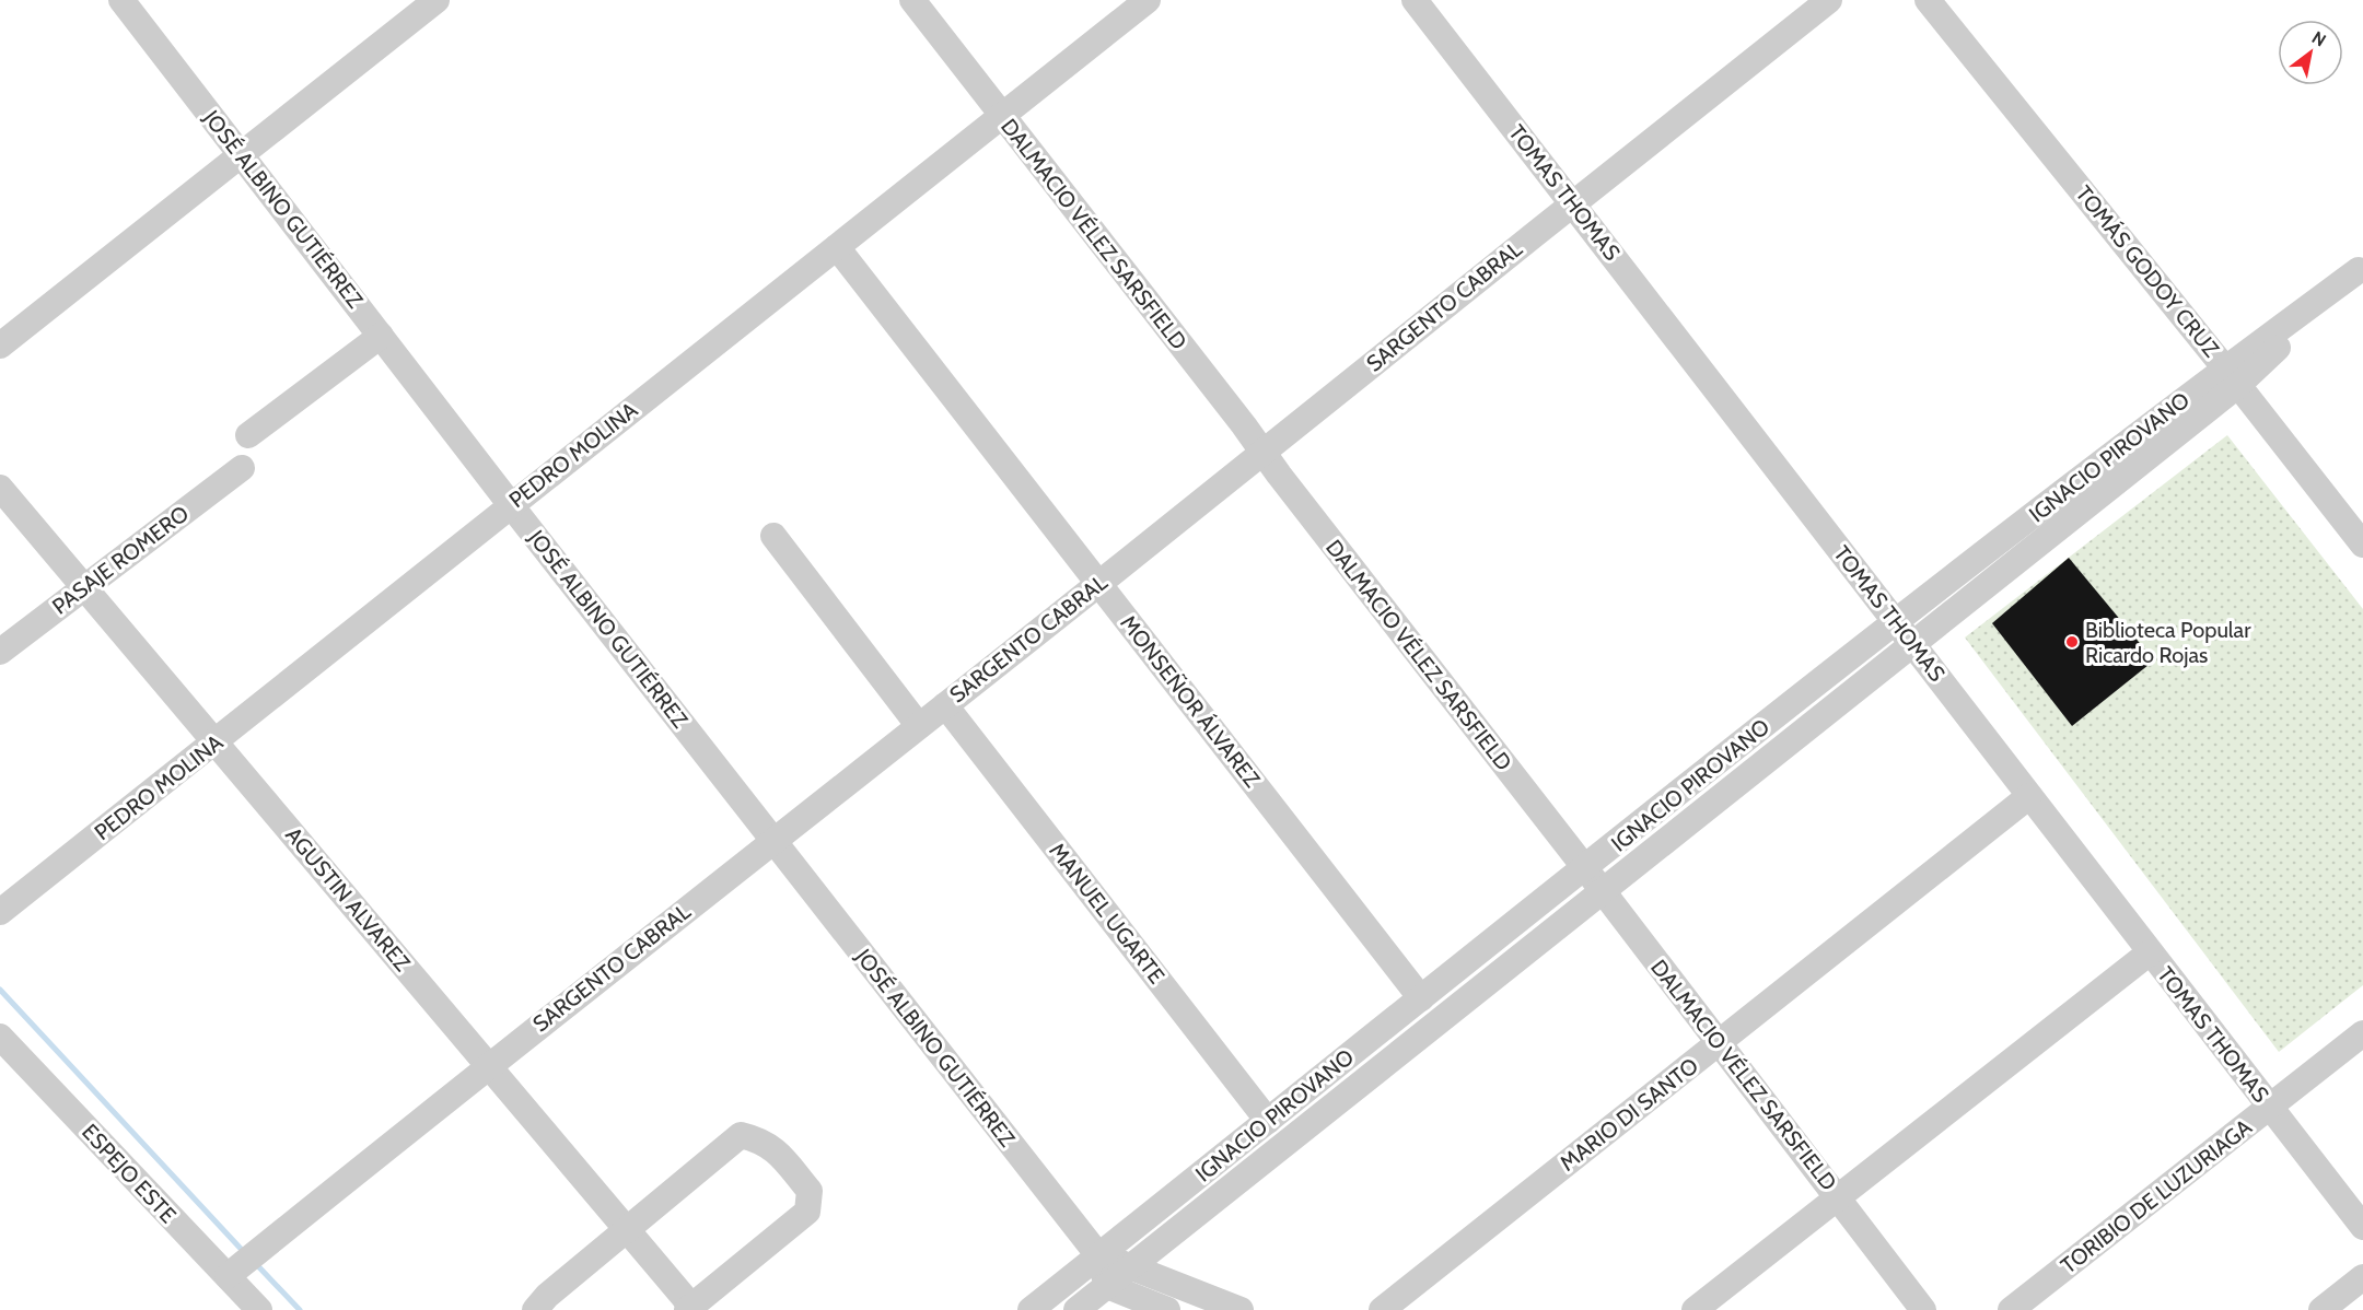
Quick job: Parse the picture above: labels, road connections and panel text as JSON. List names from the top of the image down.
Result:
{
  "streets": {
    "street": [
      "TOMAS THOMAS",
      "JOSÉ ALBINO GUTIÉRREZ",
      "DALMACIO VÉLEZ SARSFIELD",
      "TOMÁS GODOY CRUZ",
      "SARGENTO CABRAL",
      "PEDRO MOLINA",
      "IGNACIO PIROVANO",
      "PASAJE ROMERO",
      "MONSEÑOR ÁLVAREZ",
      "AGUSTIN ALVAREZ",
      "MANUEL UGARTE",
      "MARIO DI SANTO",
      "ESPEJO ESTE",
      "TORIBIO DE LUZURIAGA"
    ]
  },
  "crossings": [
    ["TOMAS THOMAS", "SARGENTO CABRAL"],
    ["TOMAS THOMAS", "IGNACIO PIROVANO"],
    ["TOMAS THOMAS", "MARIO DI SANTO"],
    ["TOMAS THOMAS", "TORIBIO DE LUZURIAGA"],
    ["JOSÉ ALBINO GUTIÉRREZ", "SARGENTO CABRAL"],
    ["JOSÉ ALBINO GUTIÉRREZ", "PEDRO MOLINA"],
    ["JOSÉ ALBINO GUTIÉRREZ", "IGNACIO PIROVANO"],
    ["DALMACIO VÉLEZ SARSFIELD", "SARGENTO CABRAL"],
    ["DALMACIO VÉLEZ SARSFIELD", "PEDRO MOLINA"],
    ["DALMACIO VÉLEZ SARSFIELD", "IGNACIO PIROVANO"],
    ["DALMACIO VÉLEZ SARSFIELD", "MARIO DI SANTO"],
    ["TOMÁS GODOY CRUZ", "IGNACIO PIROVANO"],
    ["SARGENTO CABRAL", "MONSEÑOR ÁLVAREZ"],
    ["SARGENTO CABRAL", "AGUSTIN ALVAREZ"],
    ["SARGENTO CABRAL", "MANUEL UGARTE"],
    ["SARGENTO CABRAL", "ESPEJO ESTE"],
    ["PEDRO MOLINA", "MONSEÑOR ÁLVAREZ"],
    ["PEDRO MOLINA", "AGUSTIN ALVAREZ"],
    ["IGNACIO PIROVANO", "MONSEÑOR ÁLVAREZ"],
    ["IGNACIO PIROVANO", "MANUEL UGARTE"],
    ["PASAJE ROMERO", "AGUSTIN ALVAREZ"]
  ],
  "places": ["Biblioteca Popular Ricardo Rojas"],
  "north": "top right"
}
